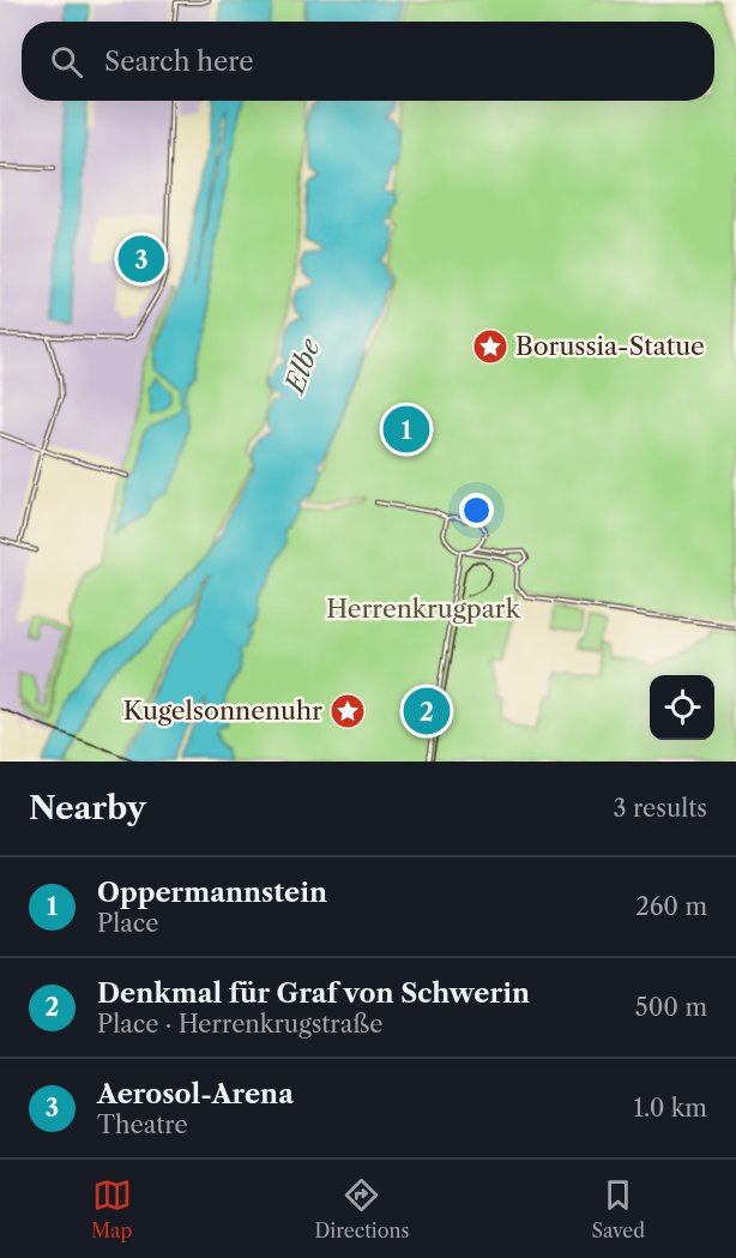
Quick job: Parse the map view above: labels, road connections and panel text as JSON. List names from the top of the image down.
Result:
{
  "water": ["Elbe"],
  "parks": ["Herrenkrugpark"],
  "places": {
    "place": ["Borussia-Statue", "Kugelsonnenuhr"]
  },
  "page": {
    "search": "Search here",
    "pins": ["3", "1", "2"],
    "heading": ["Nearby", "3 results"],
    "list": [
      {
        "mark": "1",
        "name": "Oppermannstein",
        "note": "Place",
        "value": "260 m"
      },
      {
        "mark": "2",
        "name": "Denkmal für Graf von Schwerin",
        "note": "Place · Herrenkrugstraße",
        "value": "500 m"
      },
      {
        "mark": "3",
        "name": "Aerosol-Arena",
        "note": "Theatre",
        "value": "1.0 km"
      }
    ],
    "nav": ["Map", "Directions", "Saved"]
  }
}
